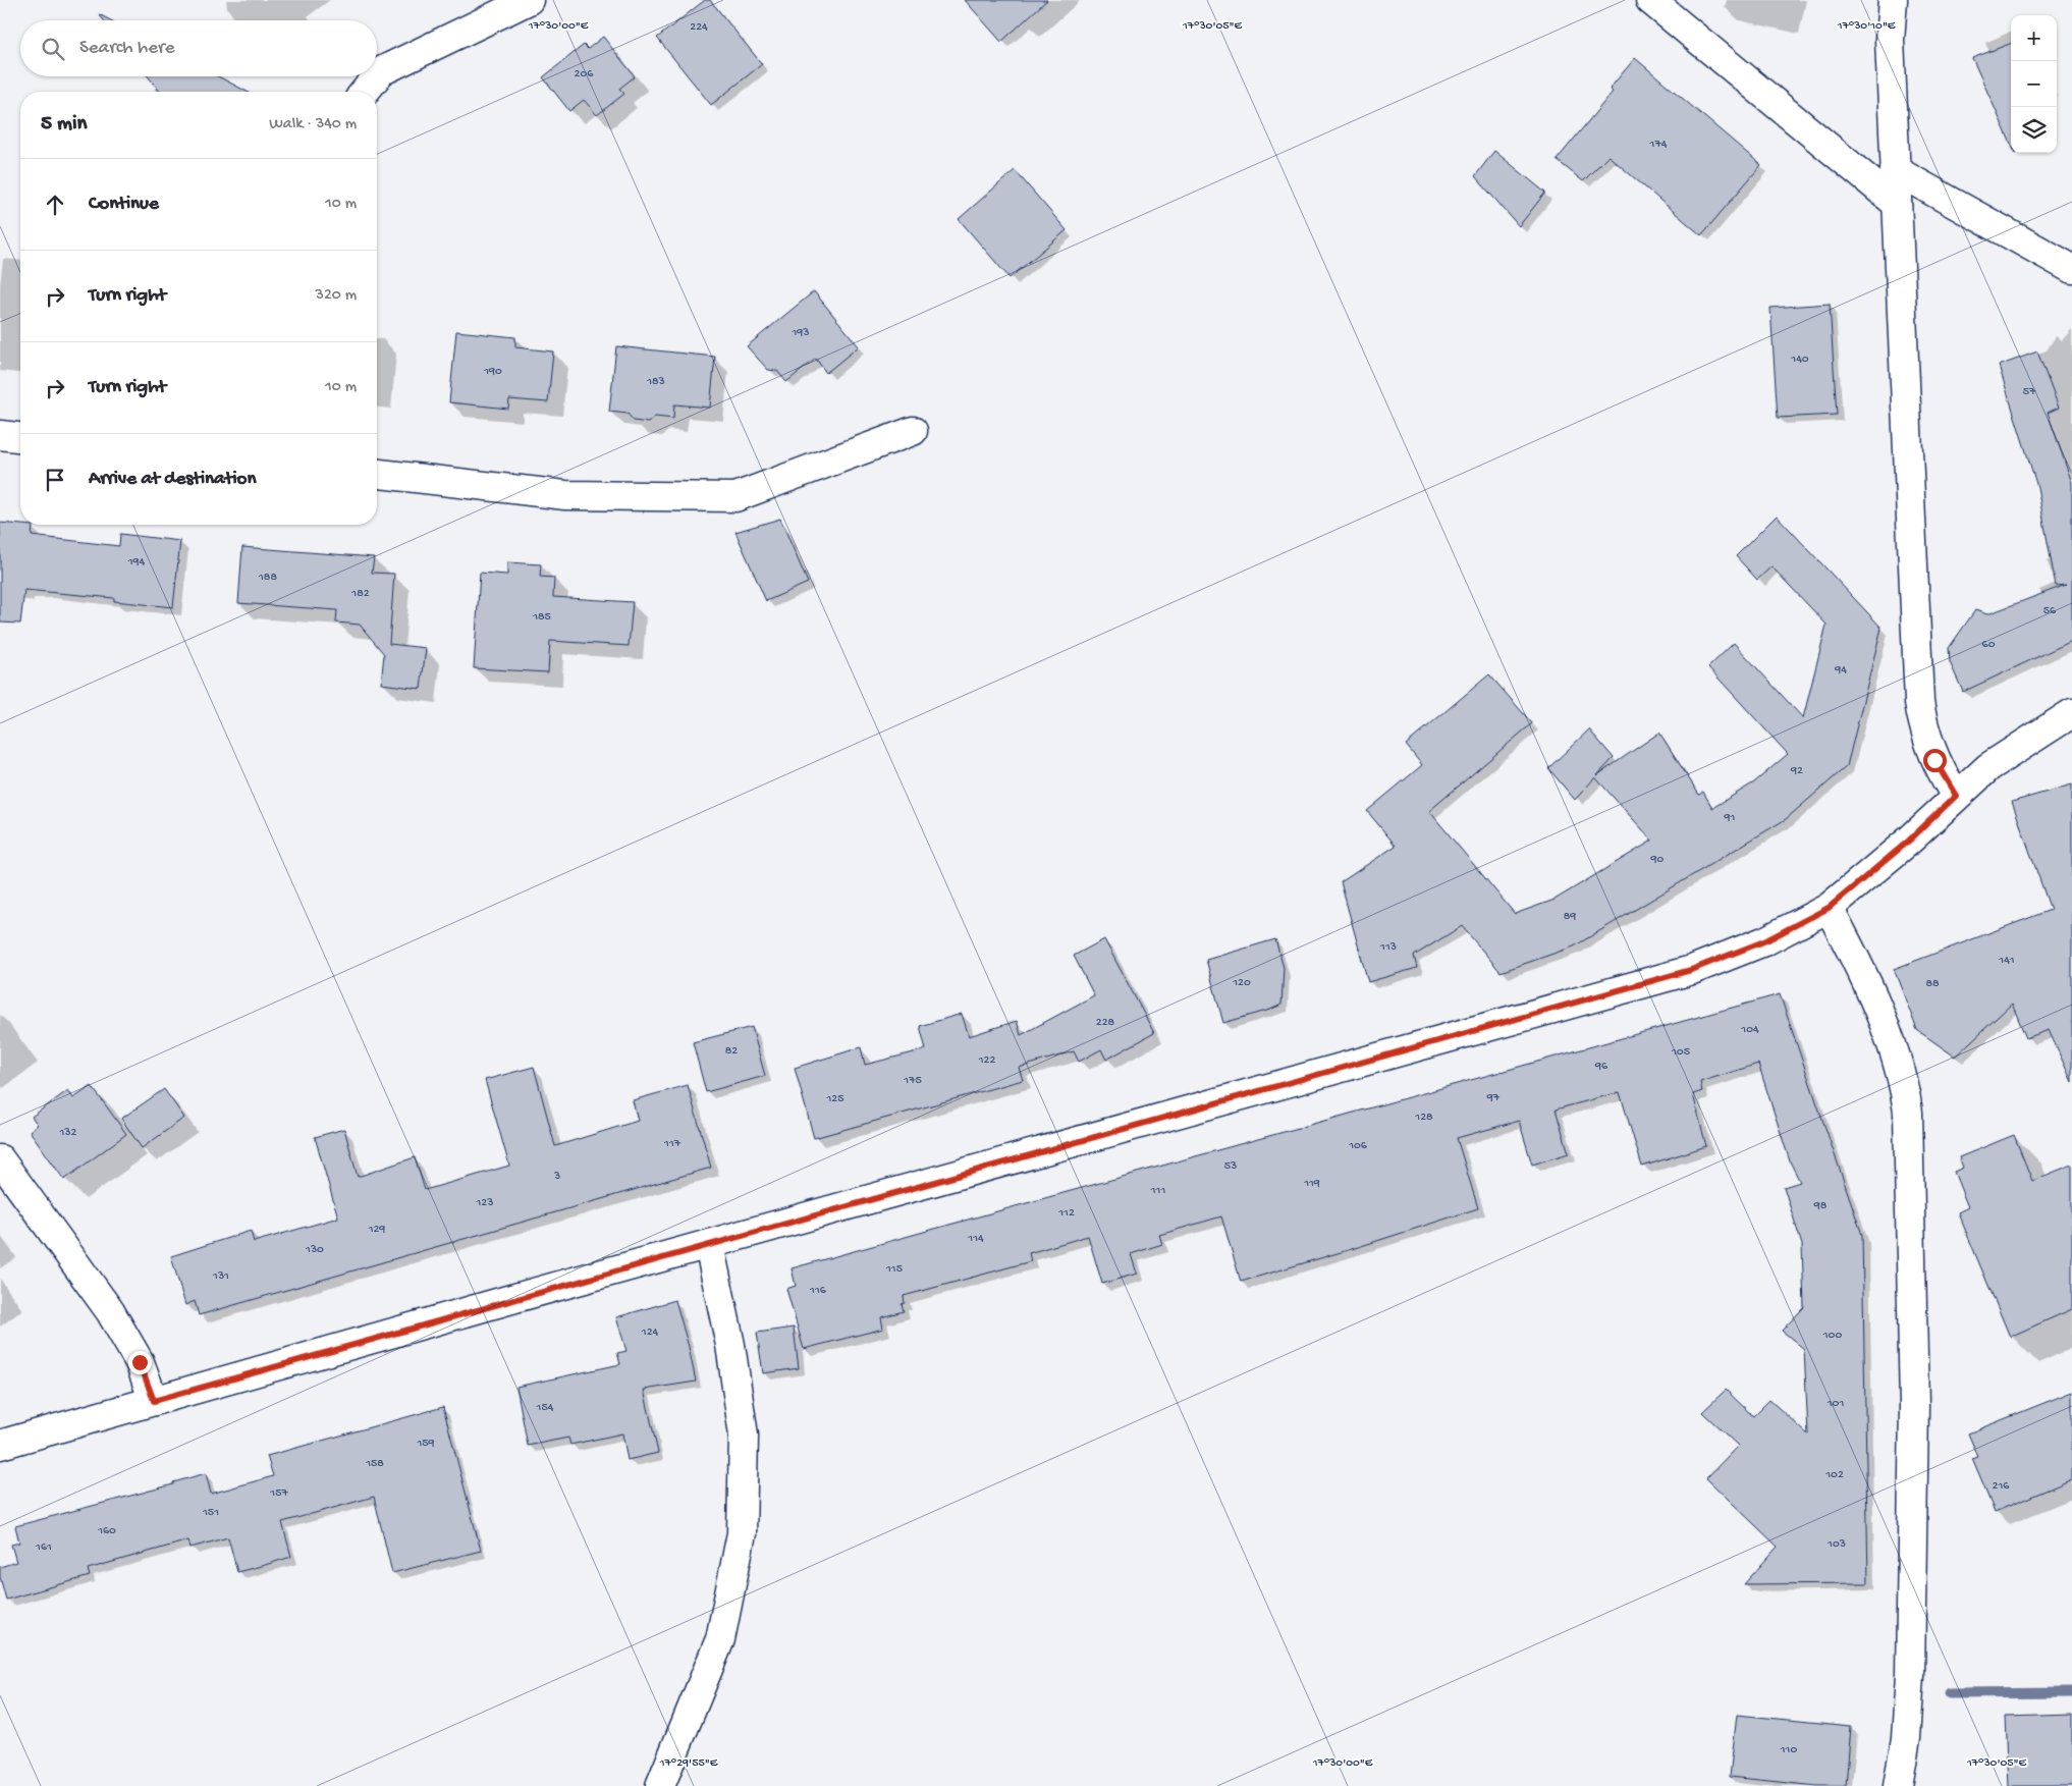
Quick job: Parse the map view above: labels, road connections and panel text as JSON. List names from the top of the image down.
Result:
{
  "house_numbers": [
    "224",
    "206",
    "174",
    "193",
    "140",
    "190",
    "183",
    "57",
    "194",
    "188",
    "182",
    "56",
    "185",
    "60",
    "94",
    "92",
    "91",
    "90",
    "89",
    "113",
    "141",
    "120",
    "88",
    "228",
    "104",
    "82",
    "105",
    "122",
    "96",
    "175",
    "97",
    "125",
    "128",
    "132",
    "117",
    "106",
    "53",
    "3",
    "119",
    "111",
    "123",
    "98",
    "112",
    "129",
    "114",
    "130",
    "115",
    "131",
    "116",
    "124",
    "100",
    "101",
    "154",
    "159",
    "158",
    "102",
    "216",
    "157",
    "151",
    "160",
    "103",
    "161",
    "110"
  ],
  "page": {
    "map_buttons": ["+", "−"],
    "search": "Search here",
    "heading": ["5 min", "Walk · 340 m"],
    "list": [
      ["Continue", "10 m"],
      ["Turn right", "320 m"],
      ["Turn right", "10 m"],
      "Arrive at destination"
    ]
  },
  "coordinates": [
    "17°30'00\"E",
    "17°30'05\"E",
    "17°30'10\"E",
    "17°29'55\"E"
  ]
}
